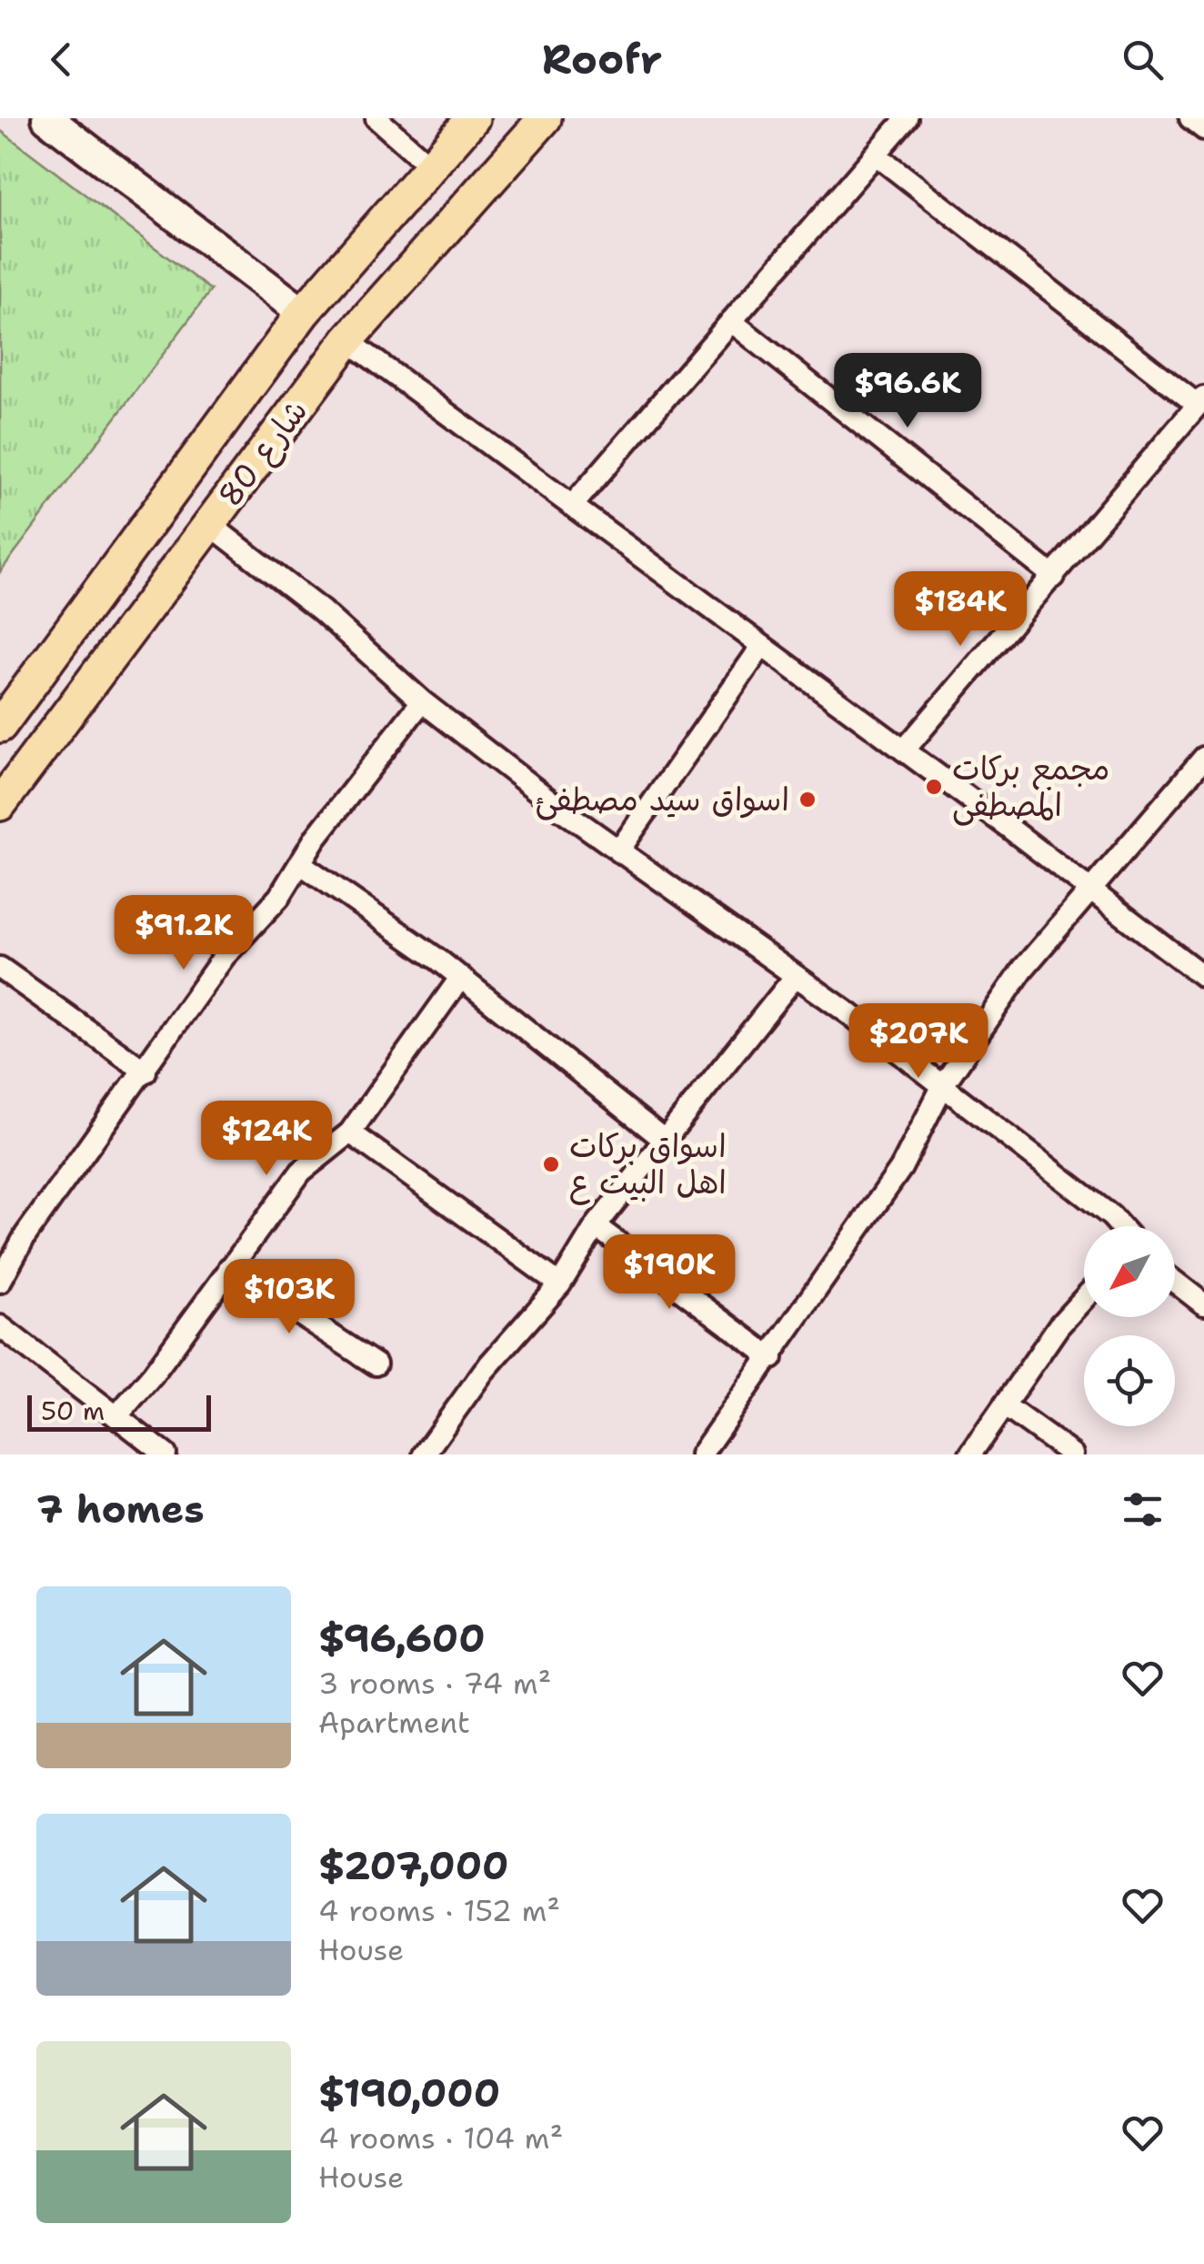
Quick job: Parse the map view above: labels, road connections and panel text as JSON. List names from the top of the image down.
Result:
{
  "streets": {
    "main road": ["شارع 80"]
  },
  "places": ["مجمع بركات المصطفى", "اسواق سيد مصطفئ", "اسواق بركات اهل البيت ع"],
  "scale_bar": "50 m",
  "north": "bottom left",
  "page": {
    "header": "Roofr",
    "price": [
      "$96.6K",
      "$184K",
      "$91.2K",
      "$207K",
      "$124K",
      "$190K",
      "$103K"
    ],
    "scale": "50 m",
    "heading": "7 homes",
    "list": [
      {
        "name": "$96,600",
        "note": "3 rooms · 74 m² · Apartment"
      },
      {
        "name": "$207,000",
        "note": "4 rooms · 152 m² · House"
      },
      {
        "name": "$190,000",
        "note": "4 rooms · 104 m² · House"
      }
    ]
  }
}
